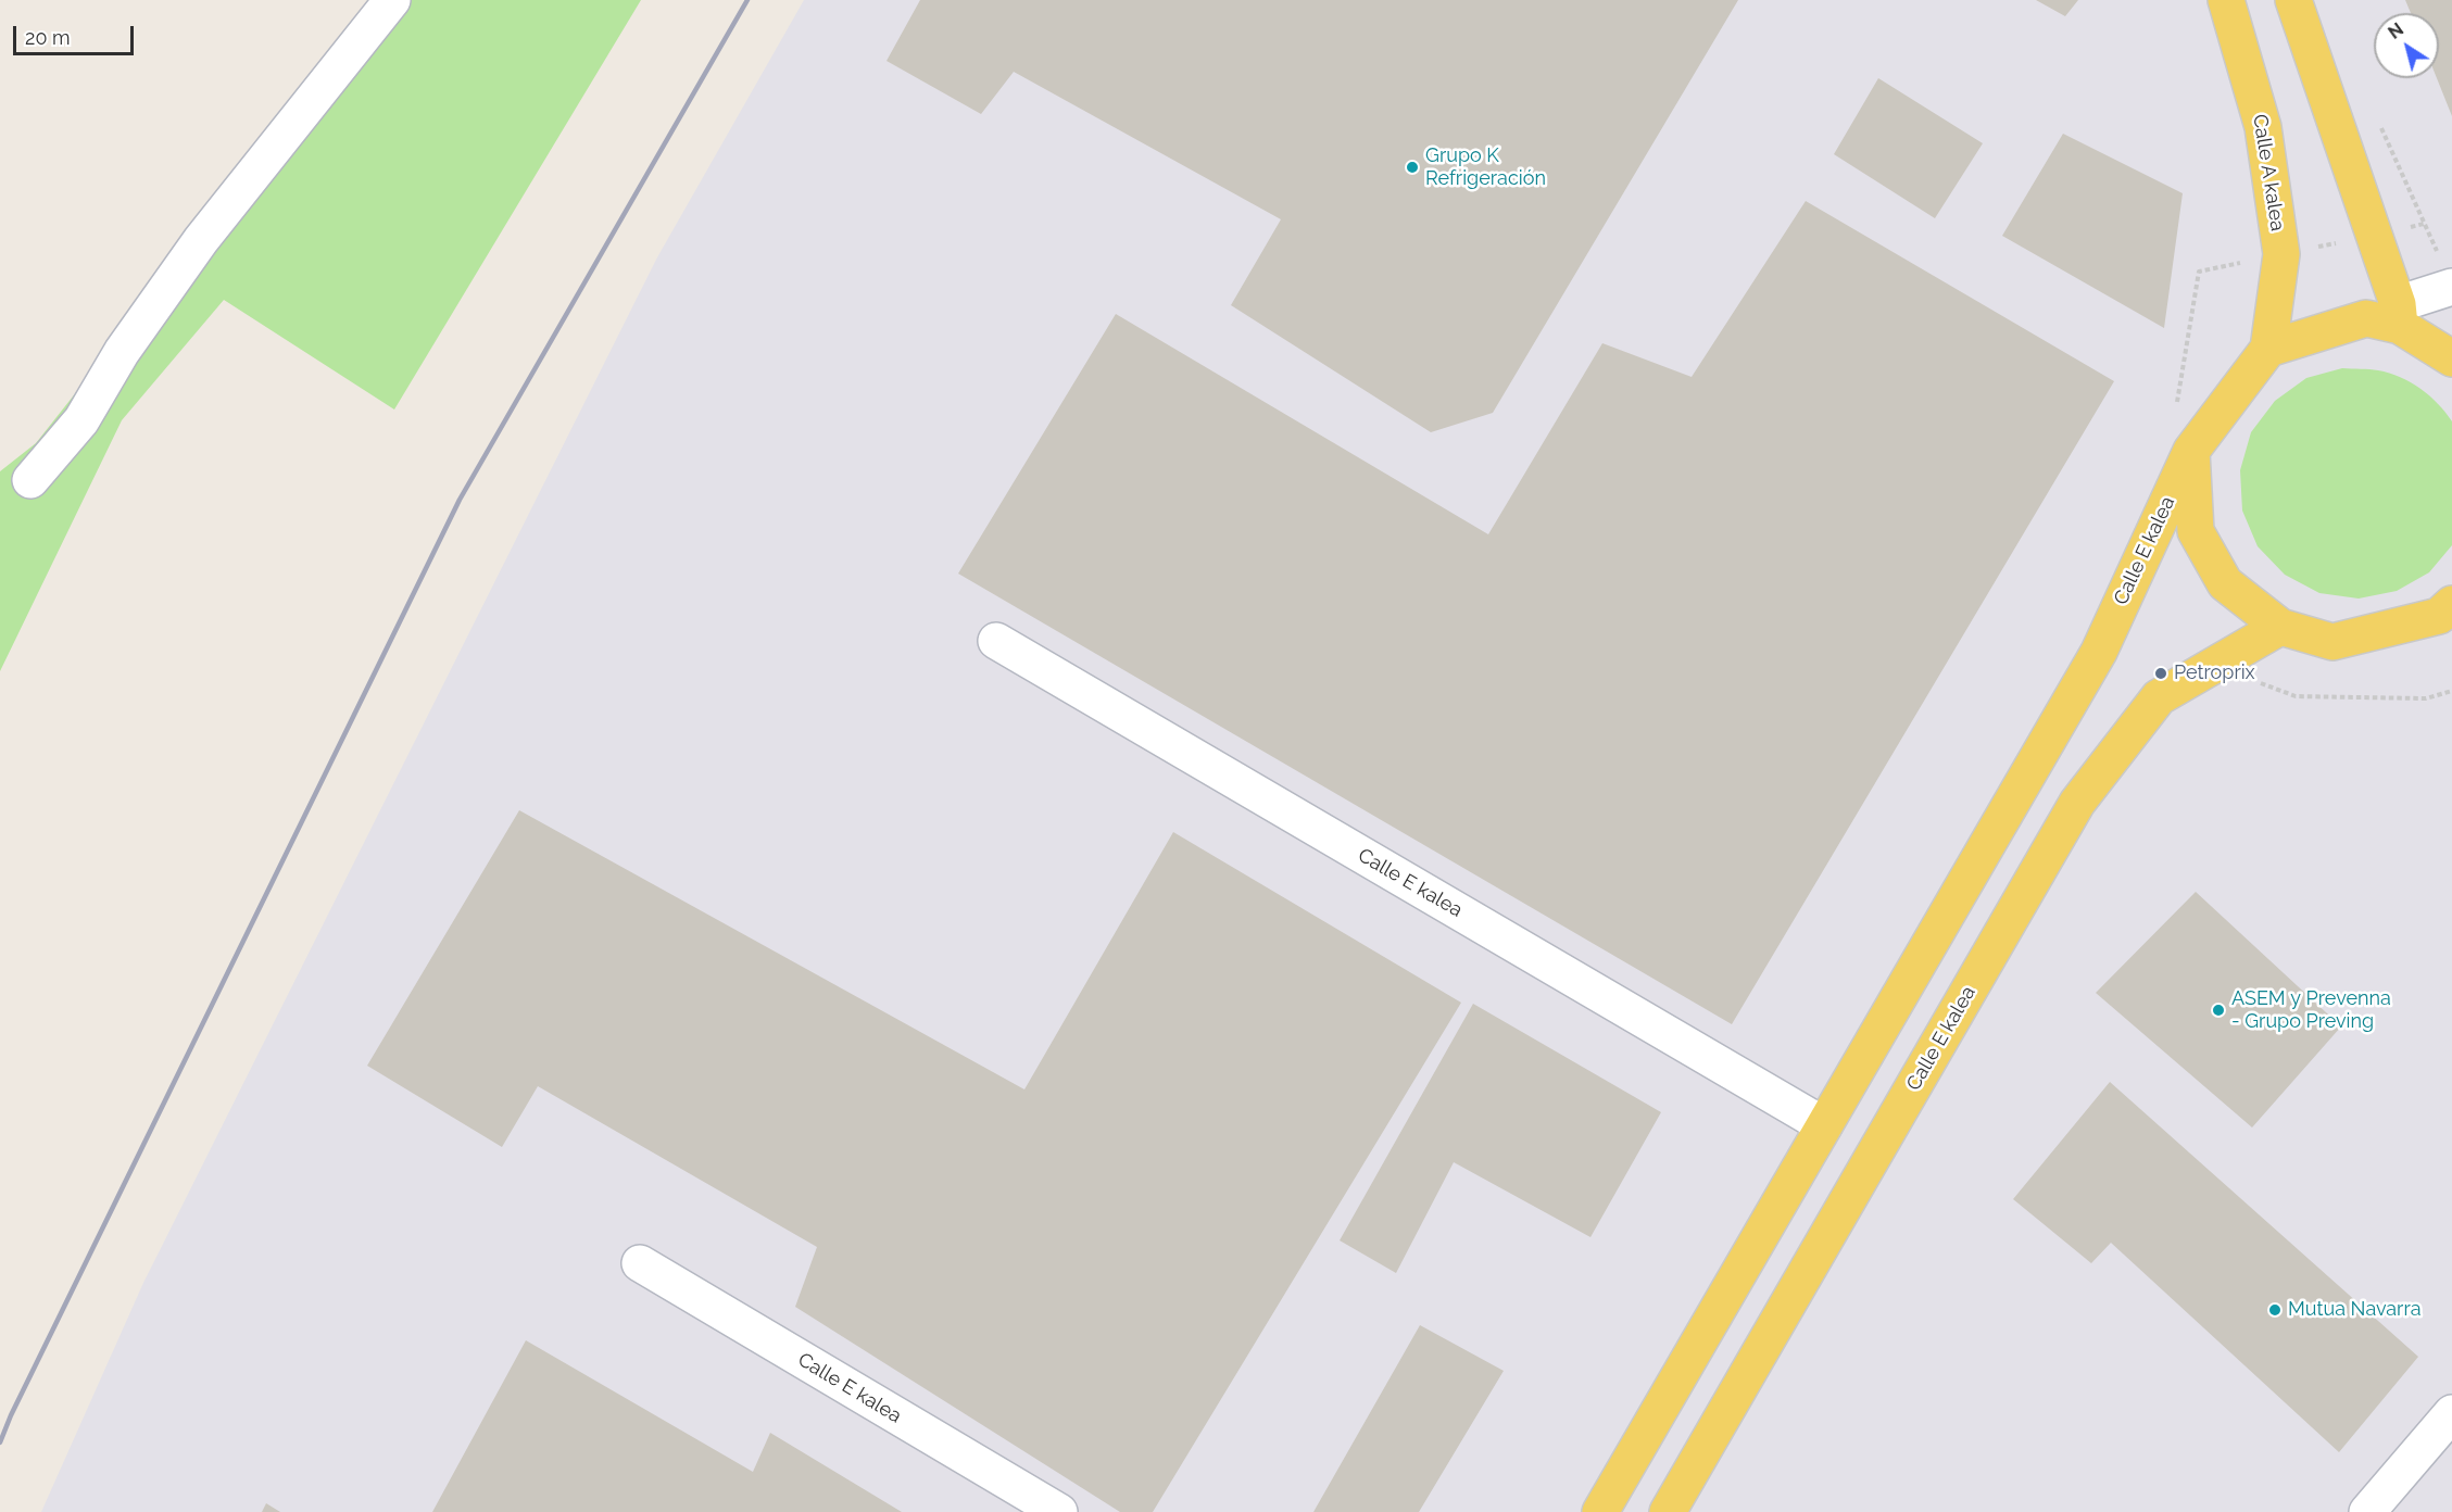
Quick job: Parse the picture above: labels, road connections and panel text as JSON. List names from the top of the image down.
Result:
{
  "streets": {
    "main road": ["Calle A kalea", "Calle E kalea"]
  },
  "crossings": [
    ["Calle A kalea", "Calle E kalea"]
  ],
  "places": [
    "Grupo K Refrigeración",
    "Petroprix",
    "ASEM y Prevenna - Grupo Preving",
    "Mutua Navarra"
  ],
  "scale_bar": "20 m",
  "north": "top left"
}
